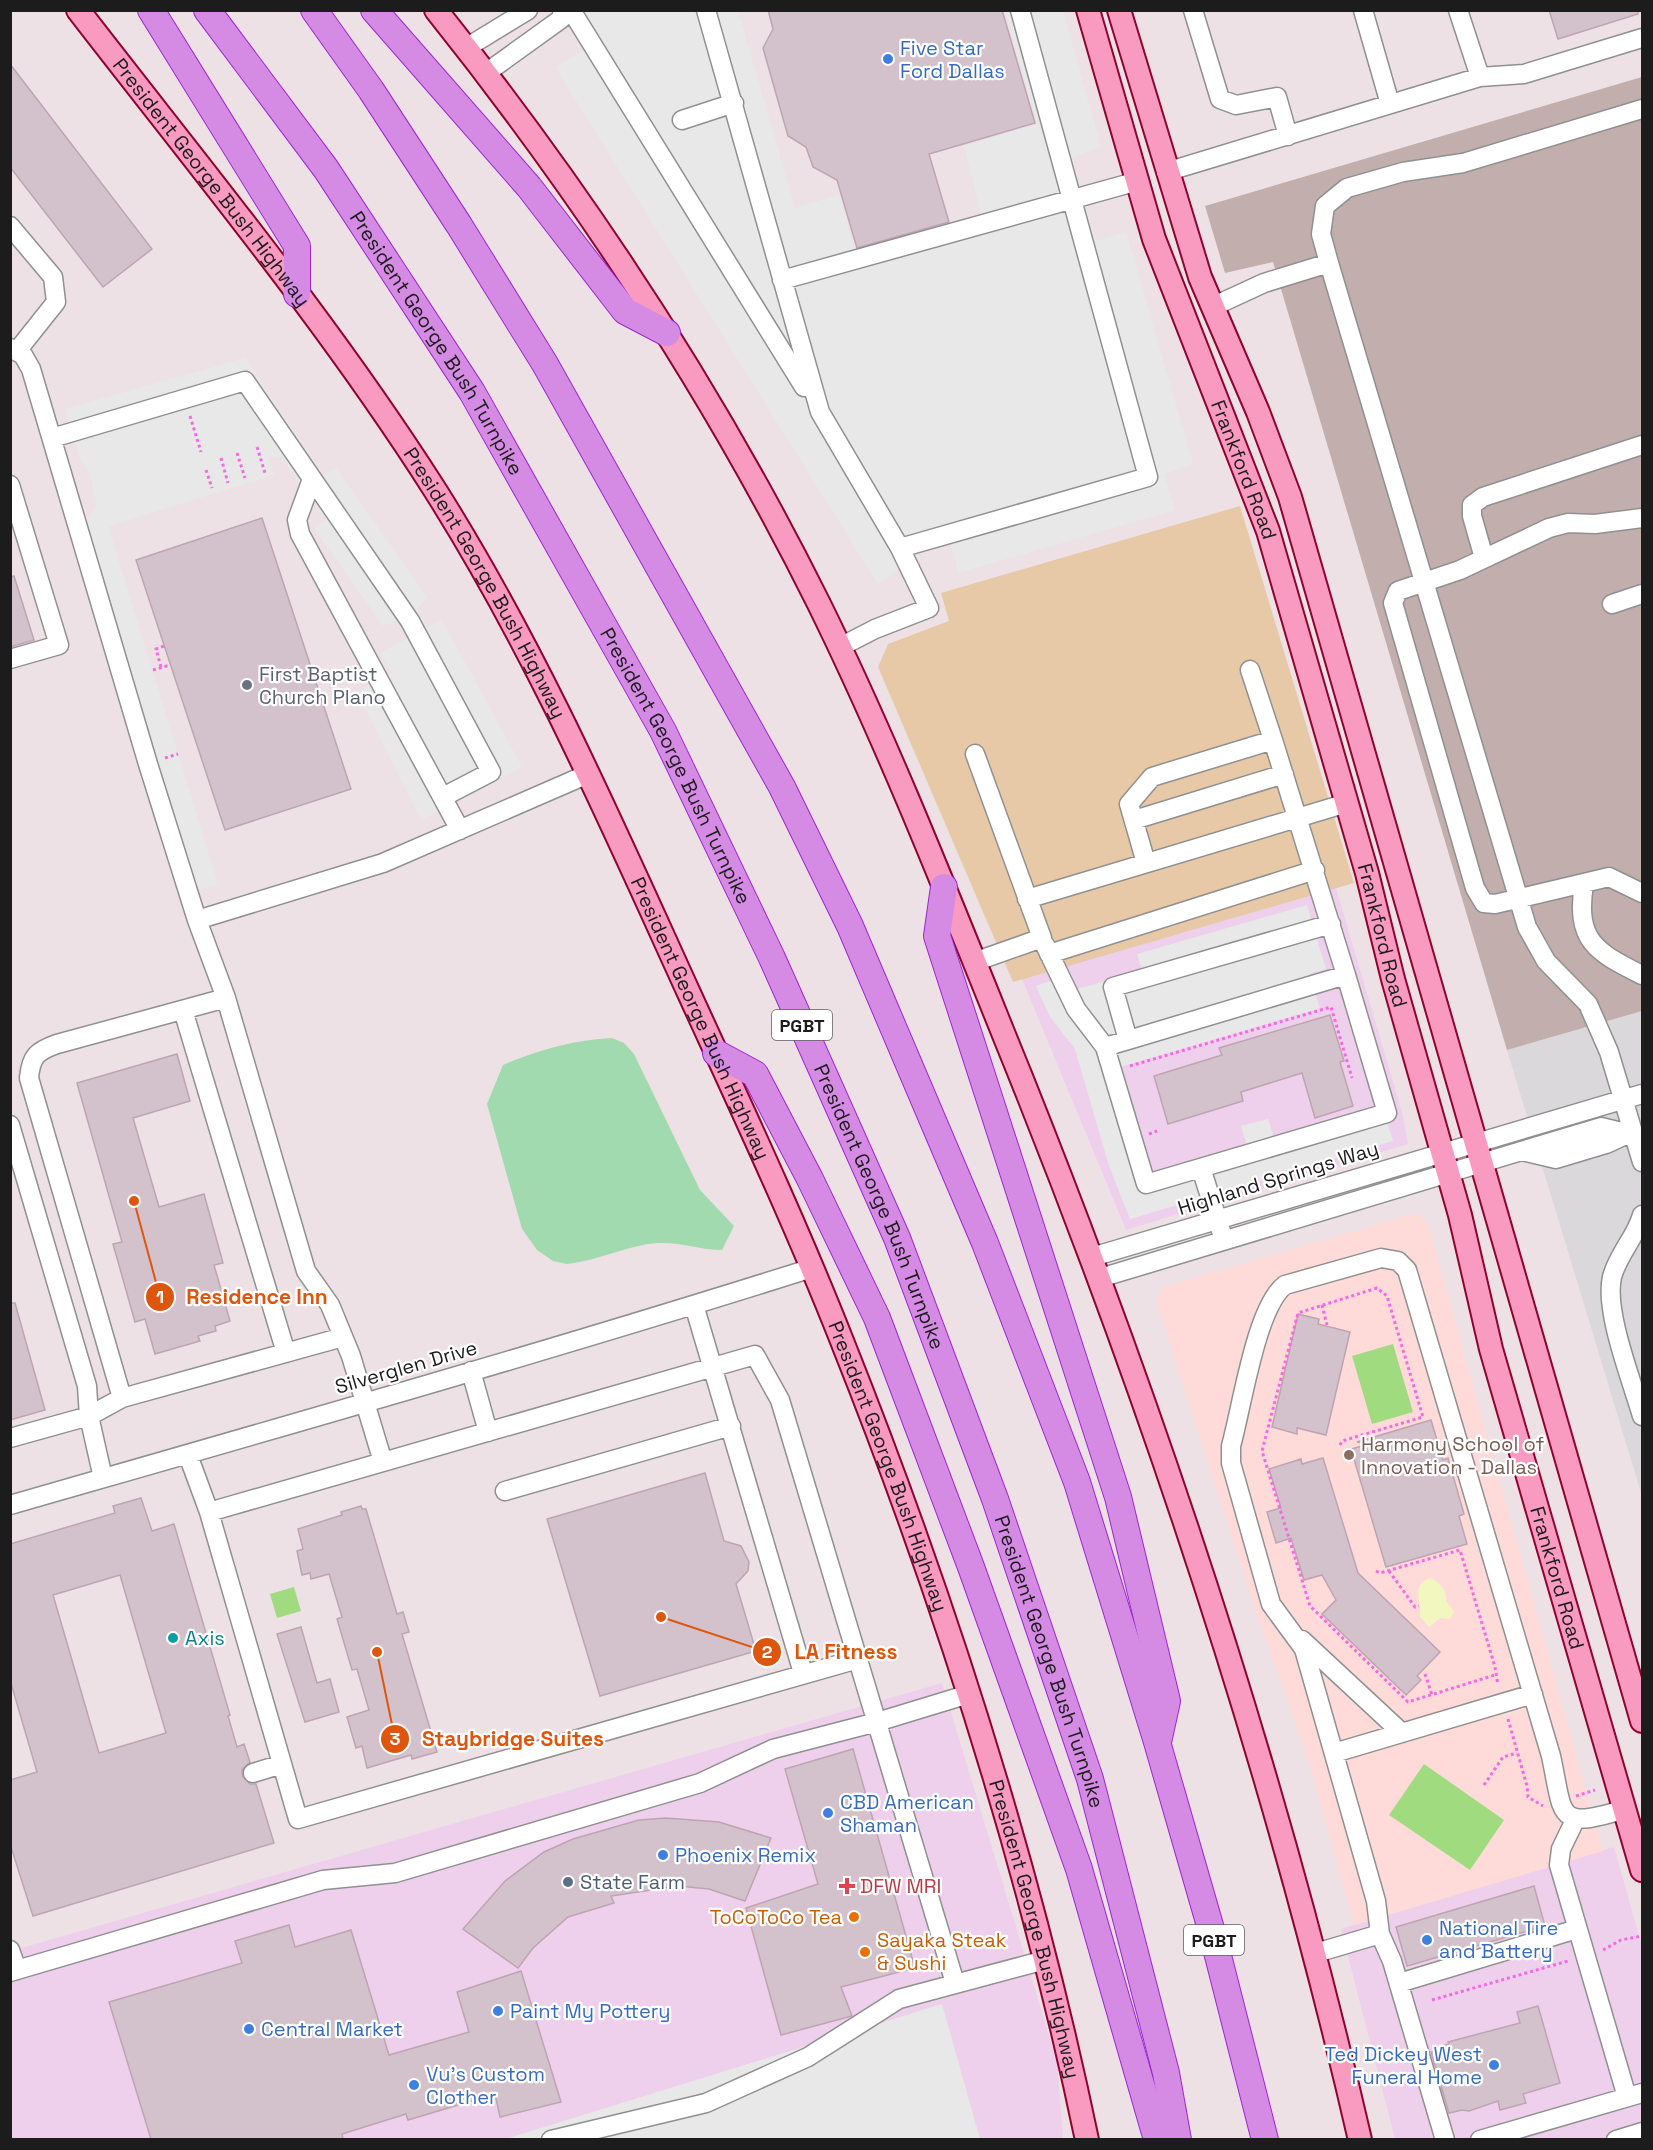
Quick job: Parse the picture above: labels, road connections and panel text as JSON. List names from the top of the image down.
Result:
{
  "streets": {
    "highway": ["President George Bush Turnpike", "PGBT"],
    "main road": ["President George Bush Highway", "Frankford Road"],
    "street": ["Highland Springs Way", "Silverglen Drive"]
  },
  "crossings": [
    ["President George Bush Highway", "Silverglen Drive"],
    ["Frankford Road", "Highland Springs Way"]
  ],
  "places": {
    "other": [
      "Five Star Ford Dallas",
      "First Baptist Church Plano",
      "Residence Inn",
      "Harmony School of Innovation - Dallas",
      "LA Fitness",
      "Axis",
      "Staybridge Suites",
      "CBD American Shaman",
      "Phoenix Remix",
      "State Farm",
      "ToCoToCo Tea",
      "National Tire and Battery",
      "Sayaka Steak & Sushi",
      "Paint My Pottery",
      "Central Market",
      "Ted Dickey West Funeral Home",
      "Vu's Custom Clother"
    ],
    "health": ["DFW MRI"]
  }
}
